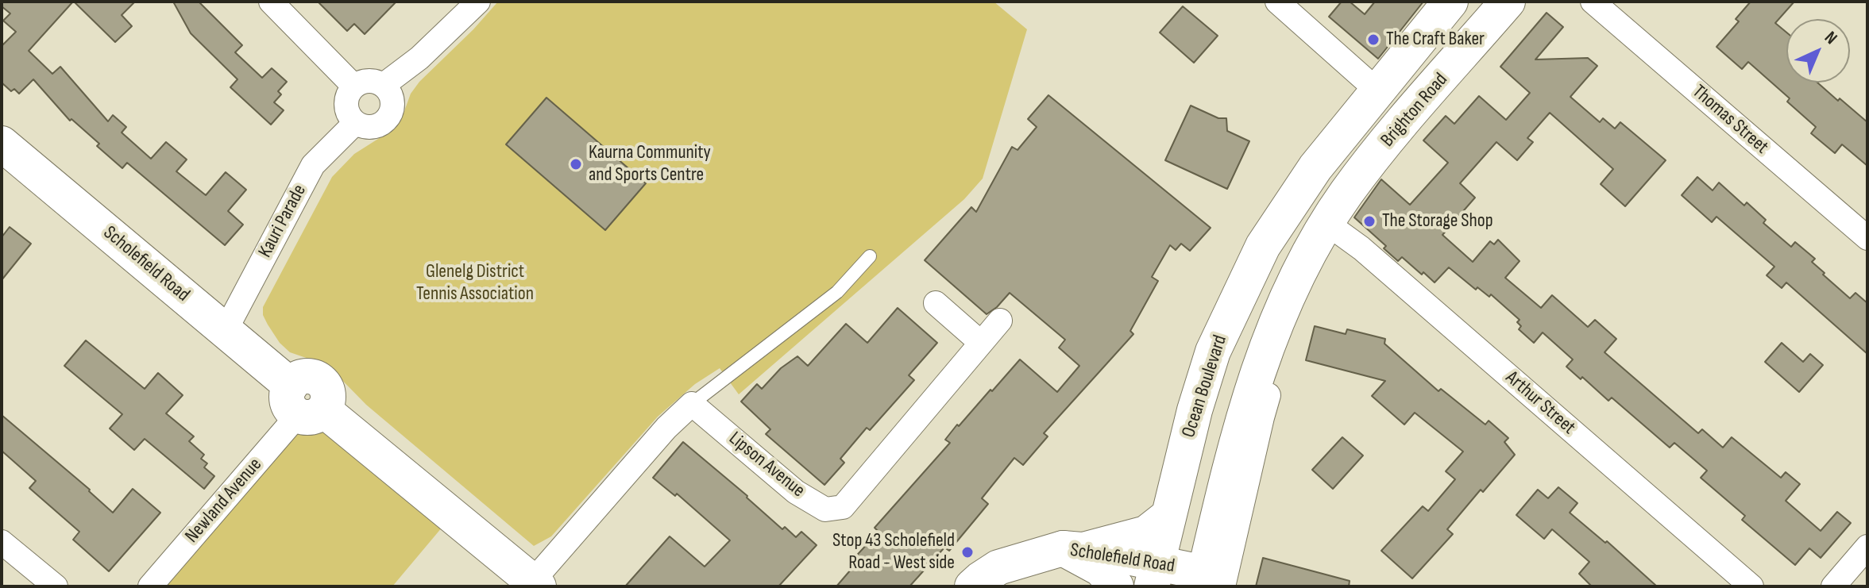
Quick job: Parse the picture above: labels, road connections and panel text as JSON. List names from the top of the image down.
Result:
{
  "streets": {
    "main road": ["Brighton Road", "Scholefield Road", "Ocean Boulevard"],
    "street": [
      "Thomas Street",
      "Kauri Parade",
      "Arthur Street",
      "Lipson Avenue",
      "Newland Avenue"
    ]
  },
  "crossings": [
    ["Brighton Road", "Ocean Boulevard"],
    ["Brighton Road", "Arthur Street"],
    ["Kauri Parade", "Scholefield Road"],
    ["Scholefield Road", "Ocean Boulevard"],
    ["Scholefield Road", "Newland Avenue"]
  ],
  "parks": ["Glenelg District Tennis Association"],
  "places": [
    "The Craft Baker",
    "Kaurna Community and Sports Centre",
    "The Storage Shop",
    "Stop 43 Scholefield Road - West side"
  ],
  "north": "top right"
}
